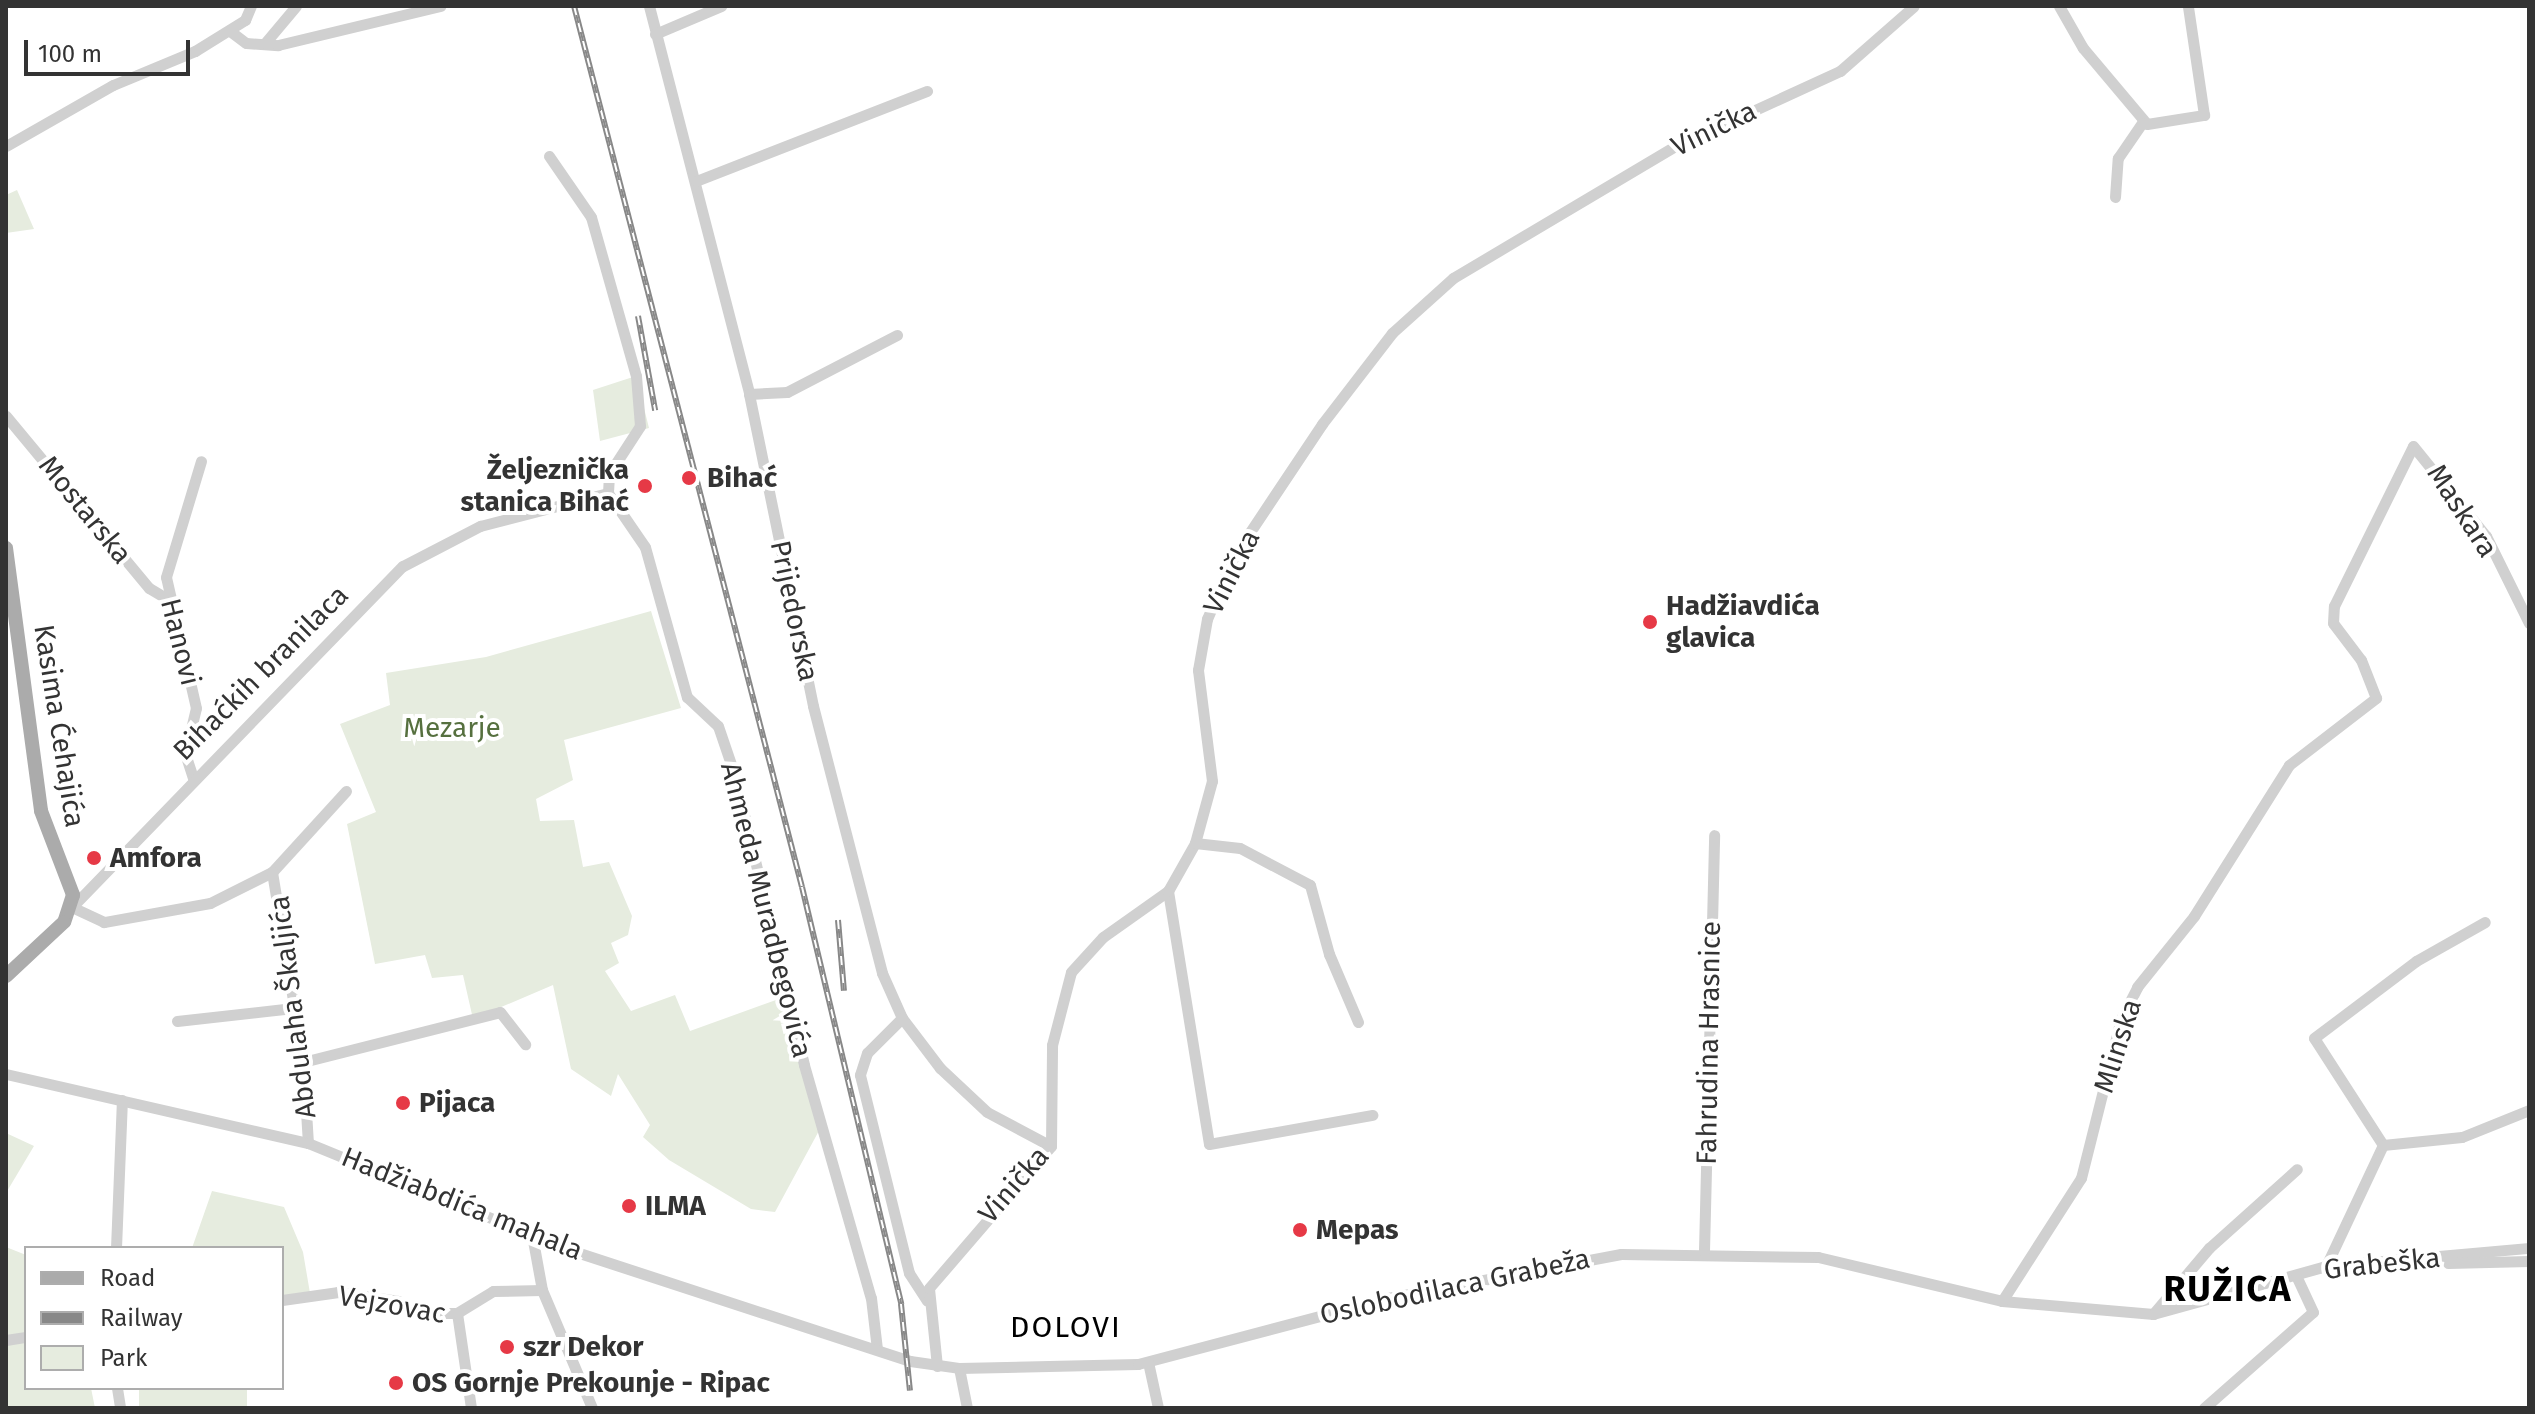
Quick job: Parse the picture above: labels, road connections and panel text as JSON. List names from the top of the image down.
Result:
{
  "streets": {
    "main road": ["Bihaćkih branilaca", "Kasima Ćehajića"],
    "street": [
      "Vinička",
      "Mostarska",
      "Maskara",
      "Prijedorska",
      "Hanovi",
      "Ahmeda Muradbegovića",
      "Abdulaha Škaljića",
      "Fahrudina Hrasnice",
      "Mlinska",
      "Hadžiabdića mahala",
      "Grabeška",
      "Oslobodilaca Grabeža",
      "Vejzovac"
    ]
  },
  "crossings": [
    ["Vinička", "Prijedorska"],
    ["Mostarska", "Hanovi"],
    ["Maskara", "Mlinska"],
    ["Hanovi", "Bihaćkih branilaca"],
    ["Bihaćkih branilaca", "Kasima Ćehajića"],
    ["Bihaćkih branilaca", "Ahmeda Muradbegovića"],
    ["Ahmeda Muradbegovića", "Hadžiabdića mahala"],
    ["Abdulaha Škaljića", "Hadžiabdića mahala"],
    ["Fahrudina Hrasnice", "Oslobodilaca Grabeža"],
    ["Mlinska", "Grabeška"],
    ["Mlinska", "Oslobodilaca Grabeža"],
    ["Hadžiabdića mahala", "Oslobodilaca Grabeža"],
    ["Grabeška", "Oslobodilaca Grabeža"]
  ],
  "districts": ["RUŽICA", "DOLOVI"],
  "parks": ["Mezarje"],
  "places": [
    "Bihać",
    "Željeznička stanica Bihać",
    "Hadžiavdića glavica",
    "Amfora",
    "Pijaca",
    "ILMA",
    "Mepas",
    "szr Dekor",
    "OS Gornje Prekounje - Ripac"
  ],
  "legend": ["Road", "Railway", "Park"],
  "scale_bar": "100 m"
}
